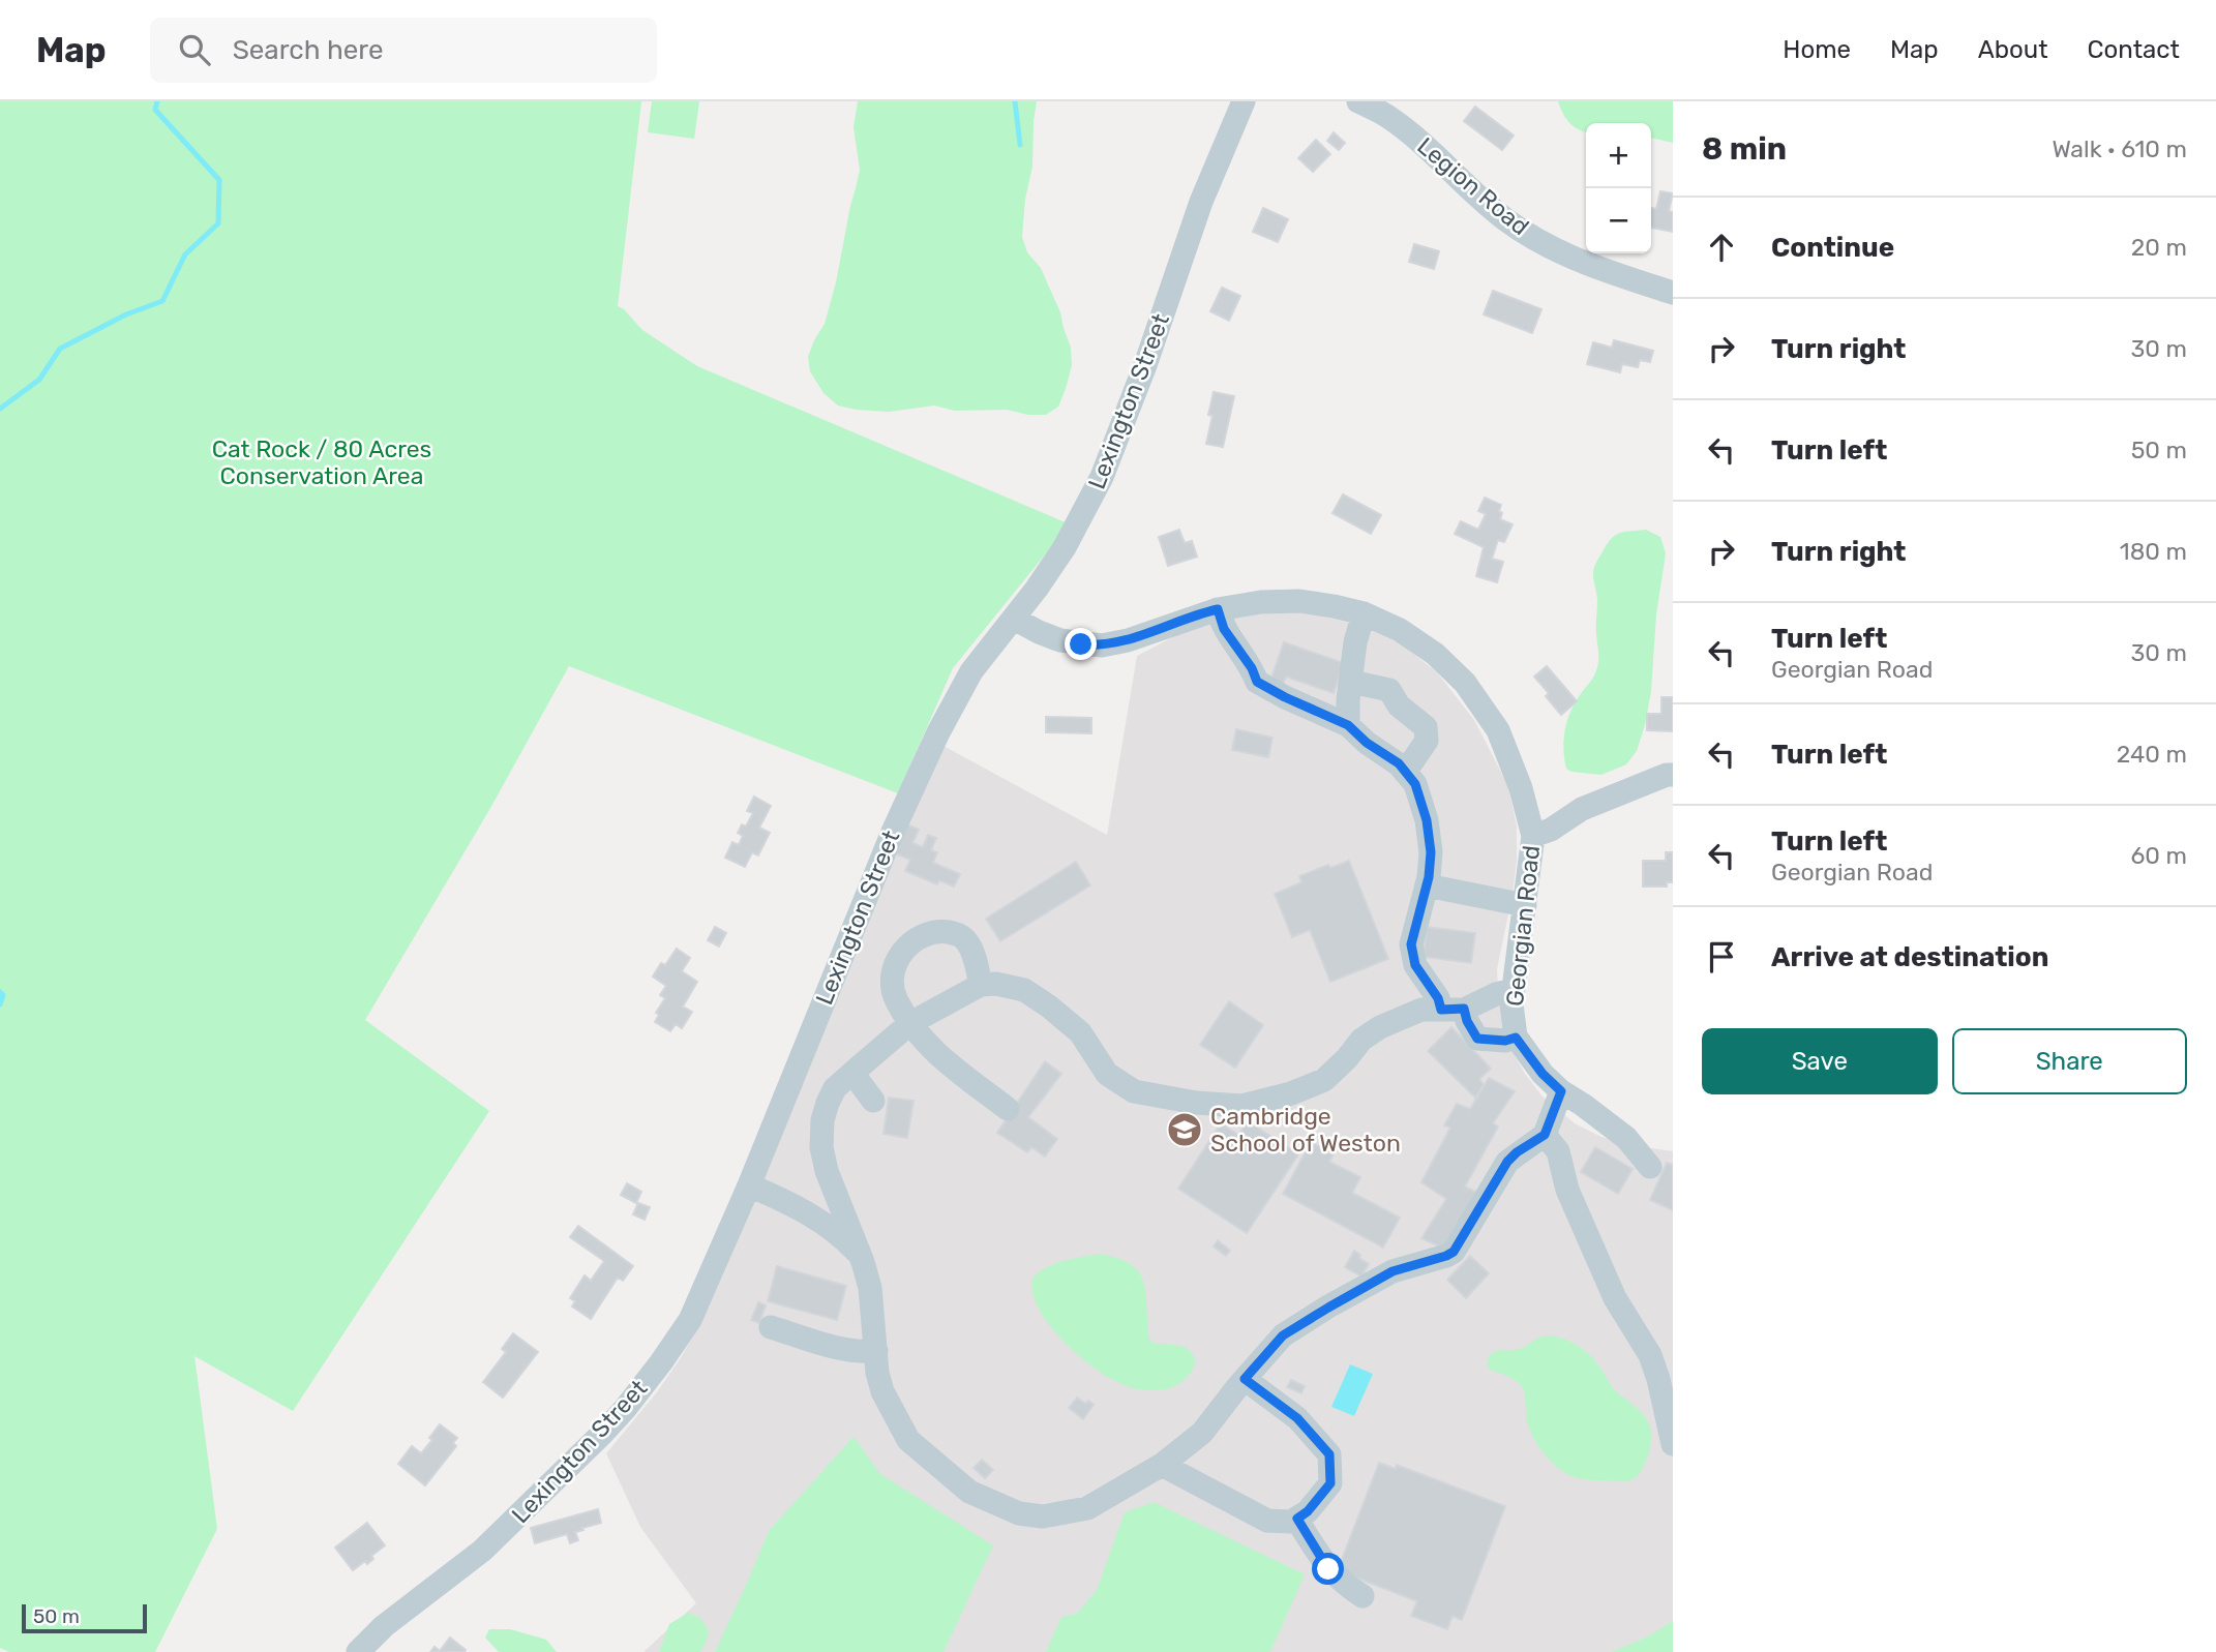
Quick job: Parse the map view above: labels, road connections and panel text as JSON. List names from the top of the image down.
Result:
{
  "streets": {
    "street": ["Legion Road", "Lexington Street", "Georgian Road"]
  },
  "crossings": [
    ["Lexington Street", "Georgian Road"]
  ],
  "parks": ["Cat Rock / 80 Acres Conservation Area"],
  "places": {
    "school or university": ["Cambridge School of Weston"]
  },
  "scale_bar": "50 m",
  "page": {
    "header": "Map",
    "search": "Search here",
    "nav": [
      "Home",
      "Map",
      "About",
      "Contact"
    ],
    "heading": ["8 min", "Walk · 610 m"],
    "map_buttons": ["+", "−"],
    "list": [
      ["Continue", "20 m"],
      ["Turn right", "30 m"],
      ["Turn left", "50 m"],
      ["Turn right", "180 m"],
      ["Turn left", "Georgian Road", "30 m"],
      ["Turn left", "240 m"],
      ["Turn left", "Georgian Road", "60 m"],
      "Arrive at destination"
    ],
    "buttons": ["Save", "Share"],
    "scale": "50 m"
  }
}
